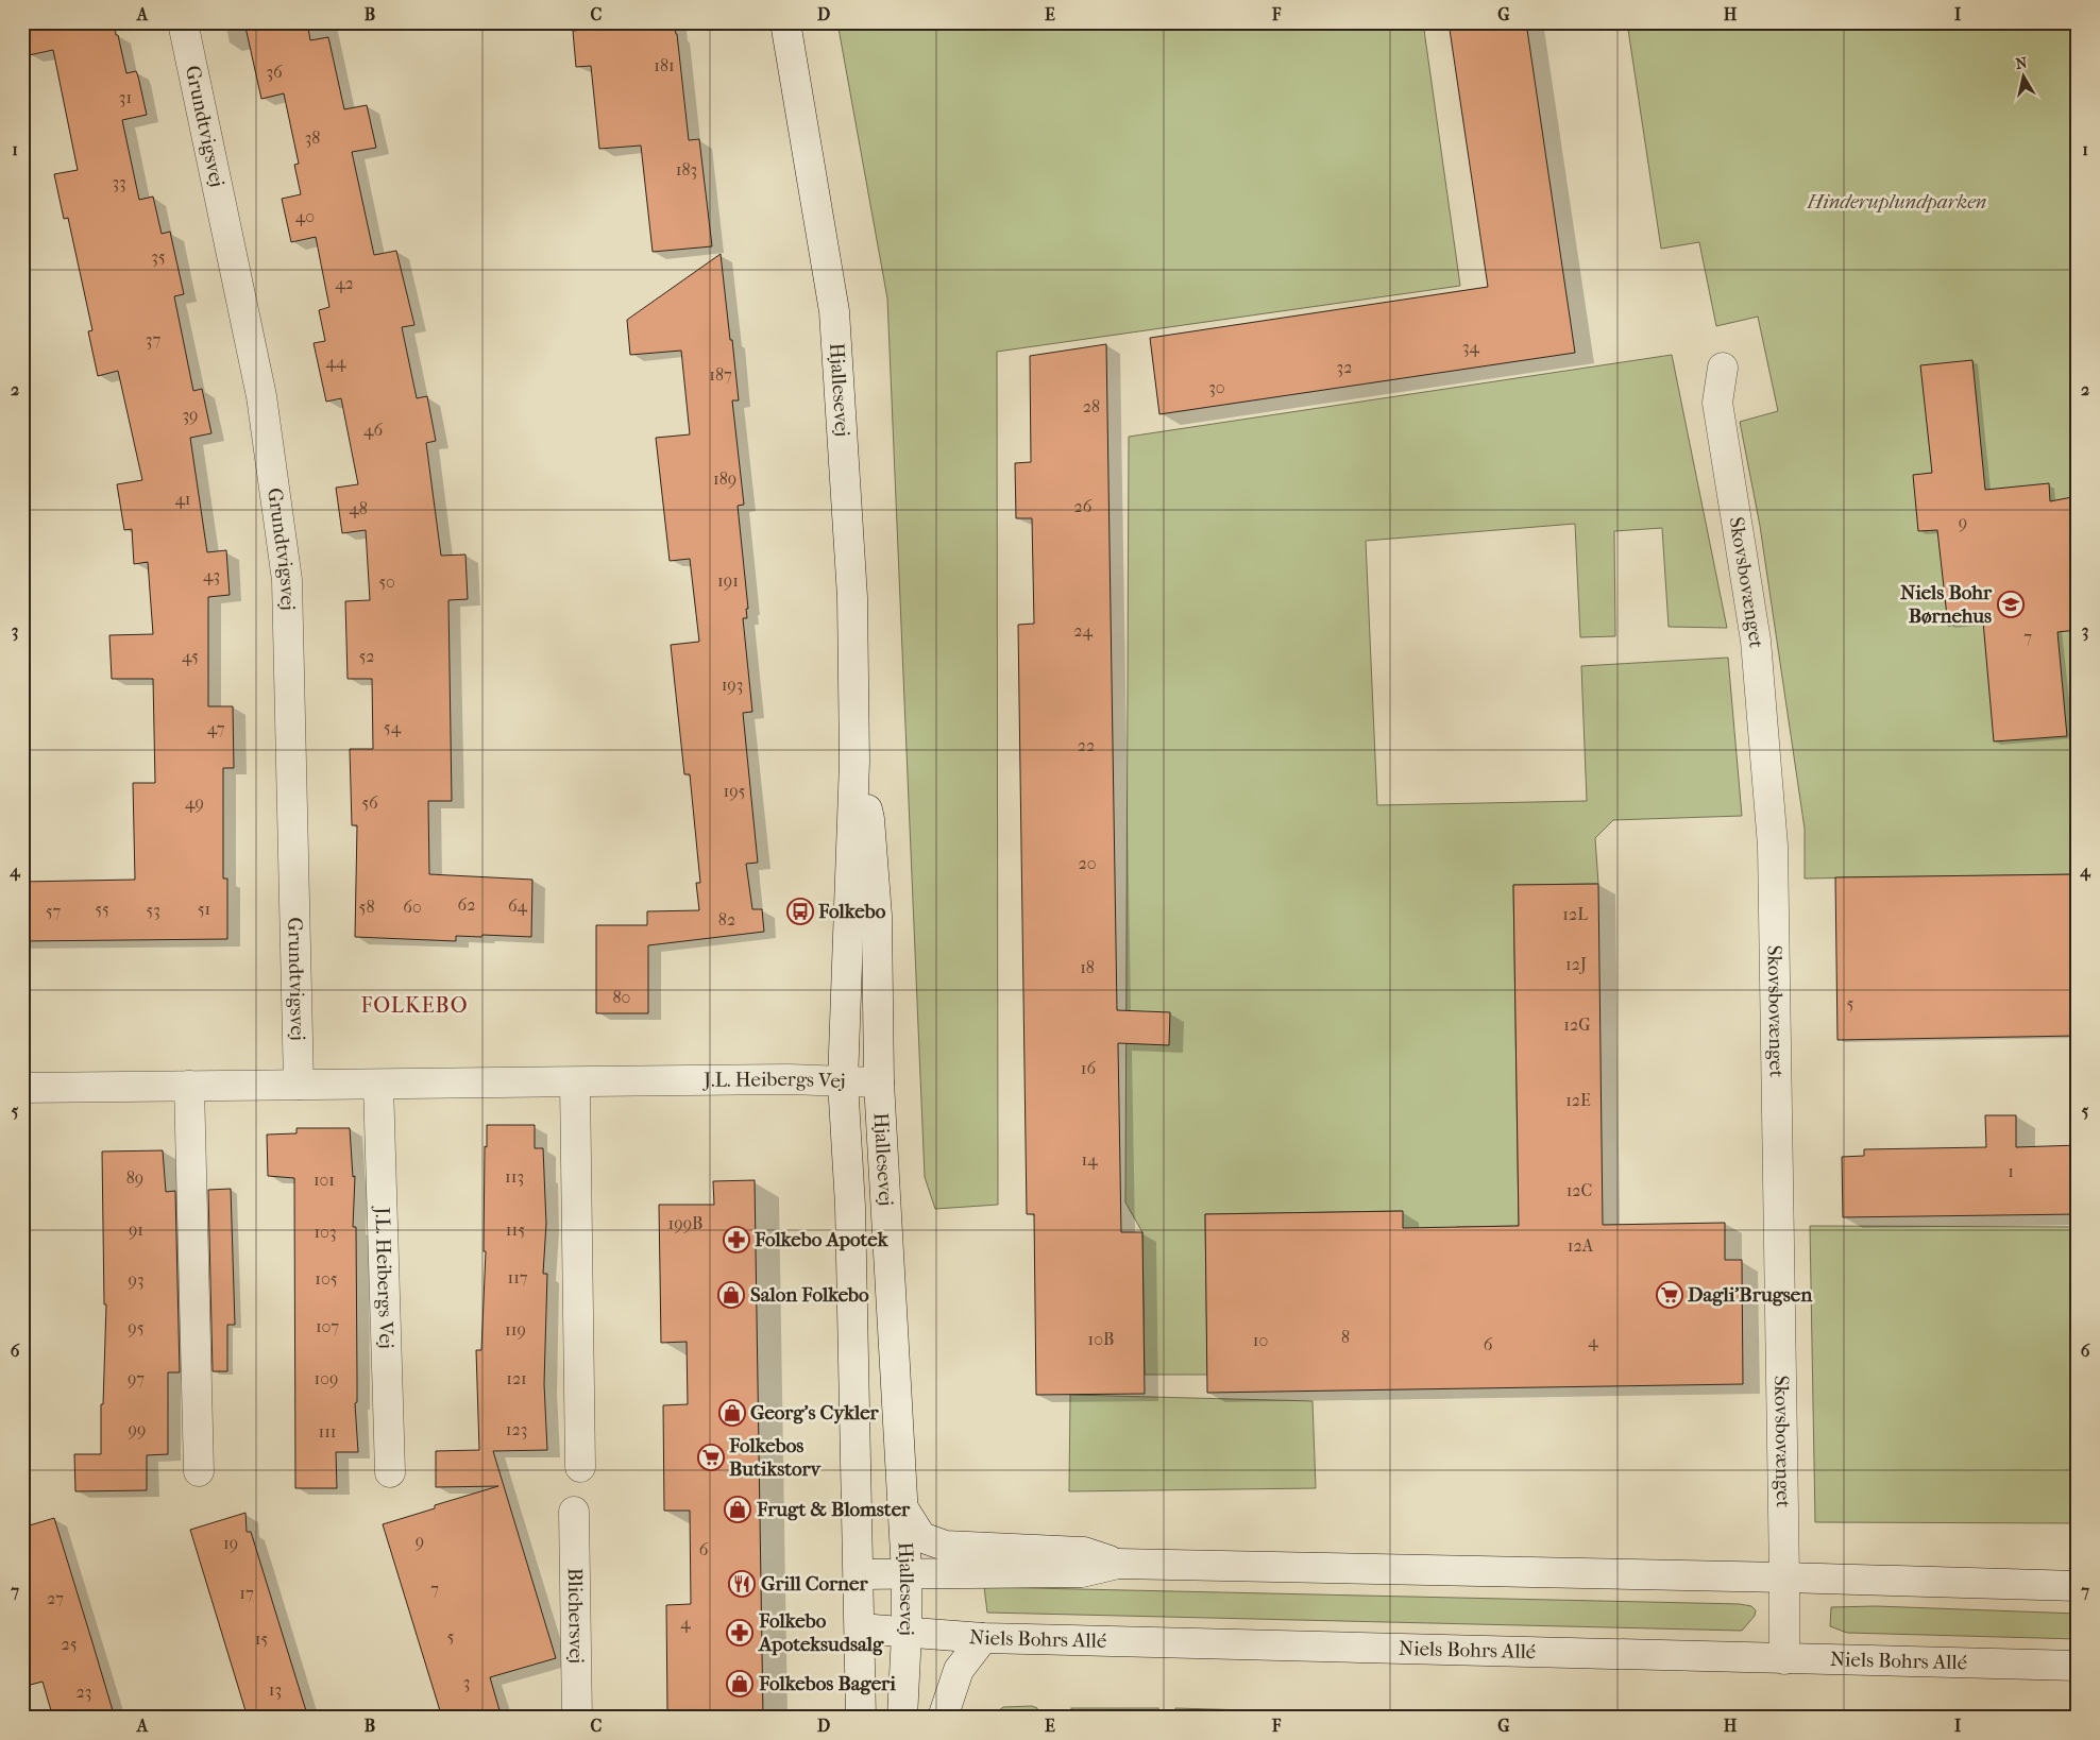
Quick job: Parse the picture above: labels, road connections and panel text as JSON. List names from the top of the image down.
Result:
{
  "streets": {
    "street": [
      "Grundtvigsvej",
      "Hjallesevej",
      "Skovsbovænget",
      "J.L. Heibergs Vej",
      "Blichersvej",
      "Niels Bohrs Allé"
    ]
  },
  "crossings": [
    ["Grundtvigsvej", "J.L. Heibergs Vej"],
    ["Hjallesevej", "J.L. Heibergs Vej"],
    ["Hjallesevej", "Niels Bohrs Allé"],
    ["Skovsbovænget", "Niels Bohrs Allé"]
  ],
  "districts": ["FOLKEBO"],
  "parks": ["Hinderuplundparken"],
  "places": {
    "school or university": ["Niels Bohr Børnehus"],
    "bus stop": ["Folkebo"],
    "pharmacy": ["Folkebo Apotek", "Folkebo Apoteksudsalg"],
    "shop": [
      "Salon Folkebo",
      "Georg's Cykler",
      "Frugt & Blomster",
      "Folkebos Bageri"
    ],
    "supermarket": ["Dagli'Brugsen", "Folkebos Butikstorv"],
    "restaurant": ["Grill Corner"]
  },
  "house_numbers": [
    "181",
    "36",
    "31",
    "38",
    "183",
    "33",
    "40",
    "35",
    "42",
    "37",
    "34",
    "44",
    "32",
    "187",
    "30",
    "28",
    "39",
    "46",
    "189",
    "41",
    "26",
    "48",
    "9",
    "43",
    "191",
    "50",
    "24",
    "7",
    "45",
    "52",
    "193",
    "54",
    "47",
    "22",
    "195",
    "49",
    "56",
    "20",
    "62",
    "64",
    "58",
    "60",
    "55",
    "51",
    "53",
    "57",
    "12L",
    "82",
    "12J",
    "18",
    "80",
    "5",
    "12G",
    "16",
    "12E",
    "14",
    "1",
    "113",
    "89",
    "101",
    "12C",
    "199B",
    "91",
    "115",
    "103",
    "12A",
    "117",
    "105",
    "93",
    "107",
    "95",
    "119",
    "8",
    "10B",
    "10",
    "4",
    "6",
    "97",
    "109",
    "121",
    "99",
    "123",
    "111",
    "9",
    "19",
    "6",
    "7",
    "17",
    "27",
    "4",
    "5",
    "15",
    "25",
    "3",
    "13",
    "23"
  ],
  "north": "top",
  "grid": {
    "columns": [
      "A",
      "B",
      "C",
      "D",
      "E",
      "F",
      "G",
      "H",
      "I"
    ],
    "rows": [
      "1",
      "2",
      "3",
      "4",
      "5",
      "6",
      "7"
    ]
  }
}
